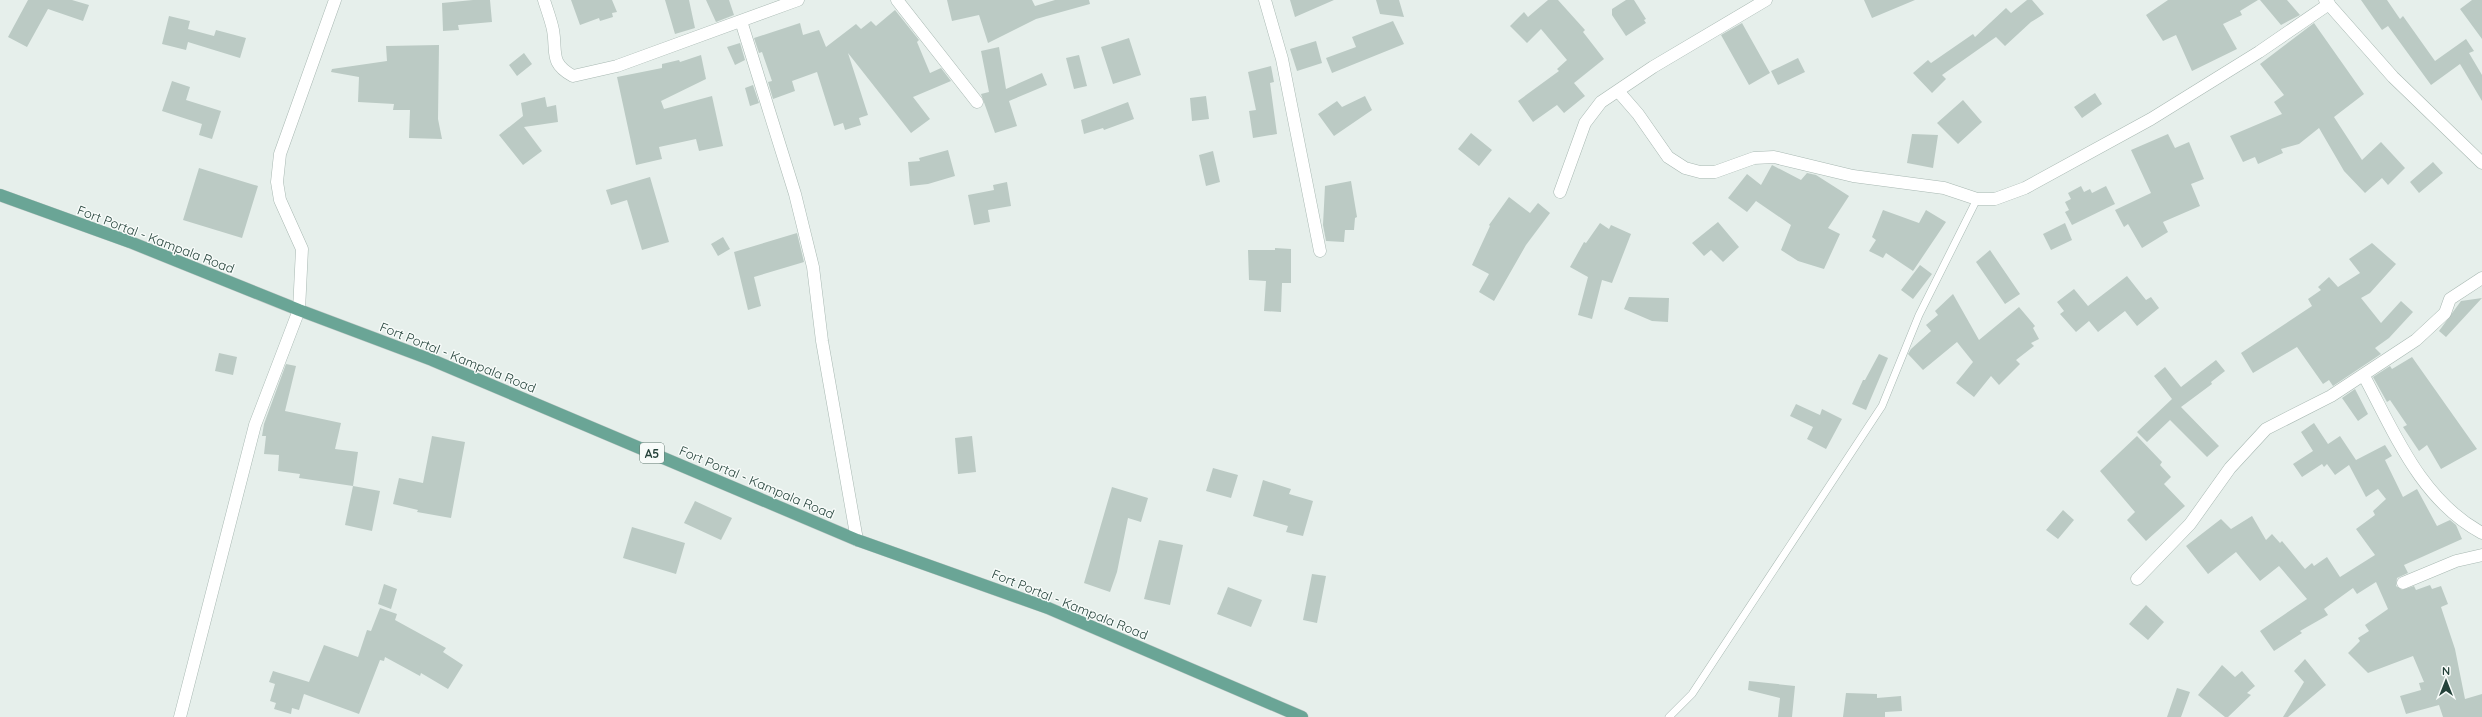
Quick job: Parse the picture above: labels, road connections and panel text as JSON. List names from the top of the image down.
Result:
{
  "streets": {
    "main road": ["Fort Portal - Kampala Road", "A5"]
  },
  "north": "top"
}
